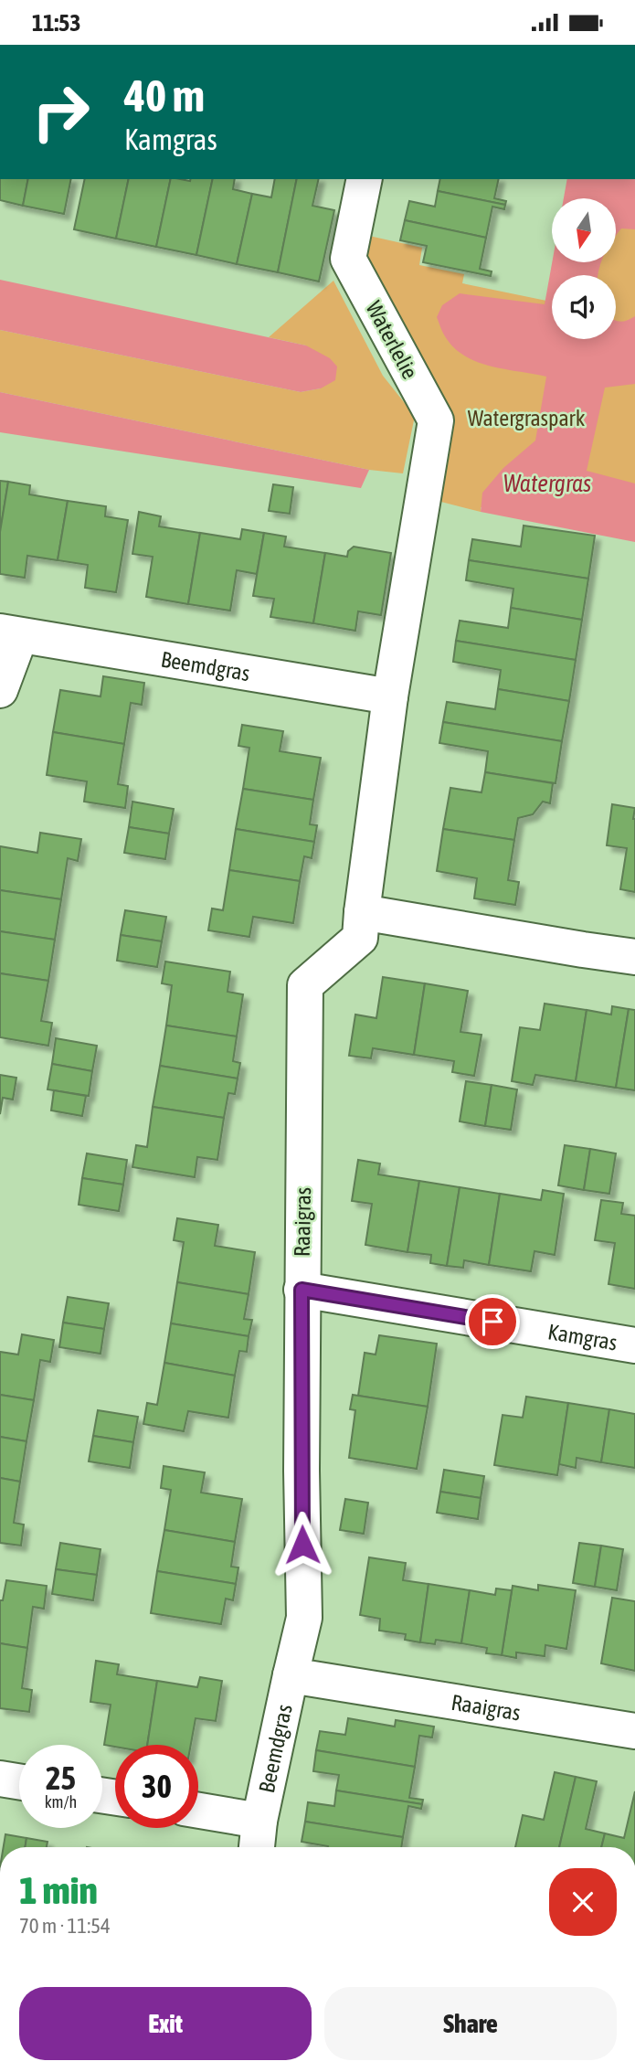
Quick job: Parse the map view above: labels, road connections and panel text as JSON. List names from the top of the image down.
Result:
{
  "streets": {
    "street": [
      "Waterlelie",
      "Beemdgras",
      "Raaigras",
      "Kamgras"
    ]
  },
  "crossings": [
    ["Waterlelie", "Beemdgras"],
    ["Beemdgras", "Raaigras"],
    ["Raaigras", "Kamgras"]
  ],
  "water": ["Watergras"],
  "parks": ["Watergraspark"],
  "north": "bottom",
  "page": {
    "status": "11:53",
    "turn": ["40 m", "Kamgras"],
    "speed": "25 km/h",
    "limit": "30",
    "heading": ["1 min", "70 m · 11:54"],
    "buttons": ["Exit", "Share"]
  }
}
